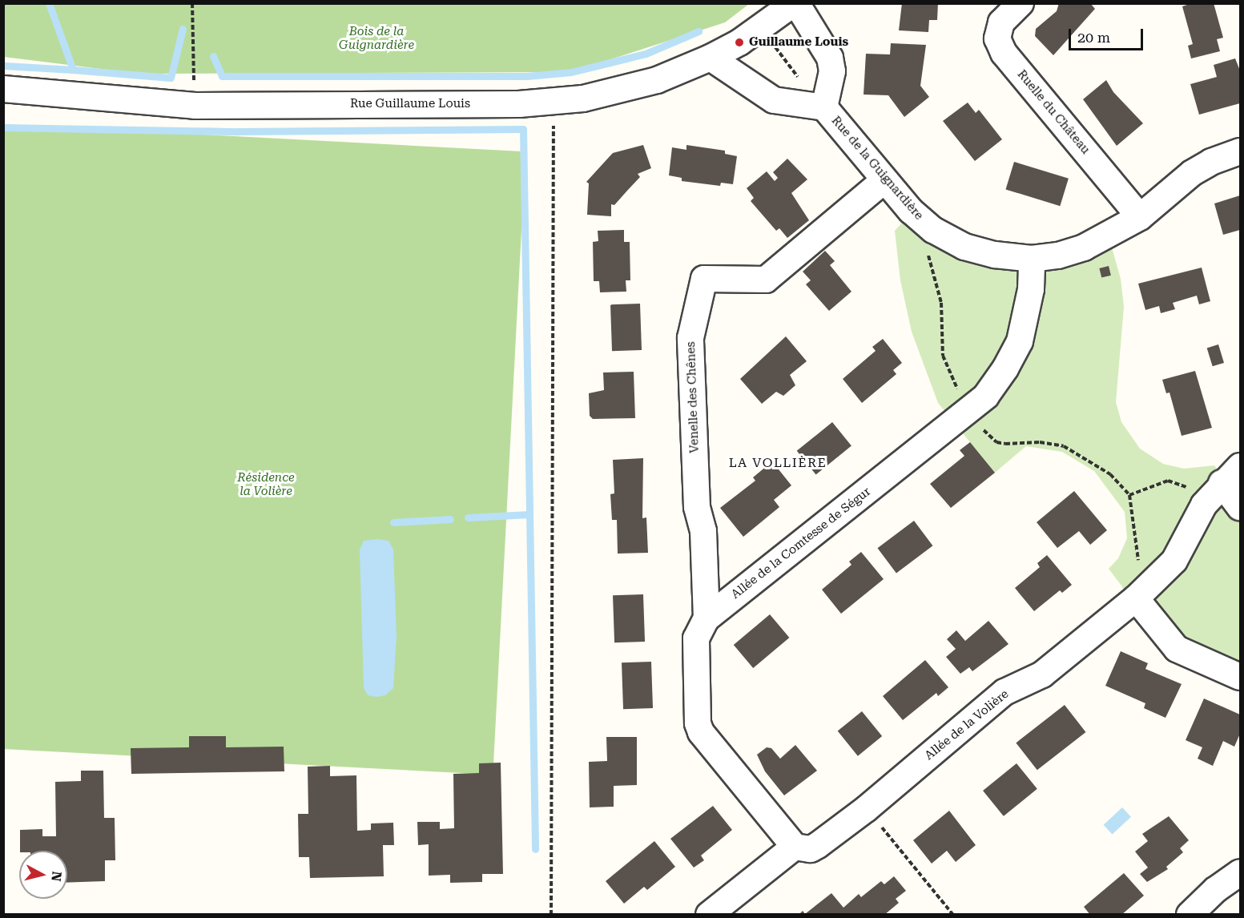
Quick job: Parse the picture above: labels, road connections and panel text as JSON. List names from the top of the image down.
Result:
{
  "streets": {
    "street": [
      "Rue Guillaume Louis",
      "Ruelle du Château",
      "Rue de la Guignardière",
      "Venelle des Chênes",
      "Allée de la Comtesse de Ségur",
      "Allée de la Volière"
    ]
  },
  "crossings": [
    ["Ruelle du Château", "Rue de la Guignardière"],
    ["Rue de la Guignardière", "Venelle des Chênes"],
    ["Rue de la Guignardière", "Allée de la Comtesse de Ségur"],
    ["Venelle des Chênes", "Allée de la Comtesse de Ségur"],
    ["Allée de la Comtesse de Ségur", "Allée de la Volière"]
  ],
  "districts": ["LA VOLLIÈRE"],
  "parks": ["Bois de la Guignardière", "Résidence la Volière"],
  "places": ["Guillaume Louis"],
  "scale_bar": "20 m",
  "north": "right"
}
